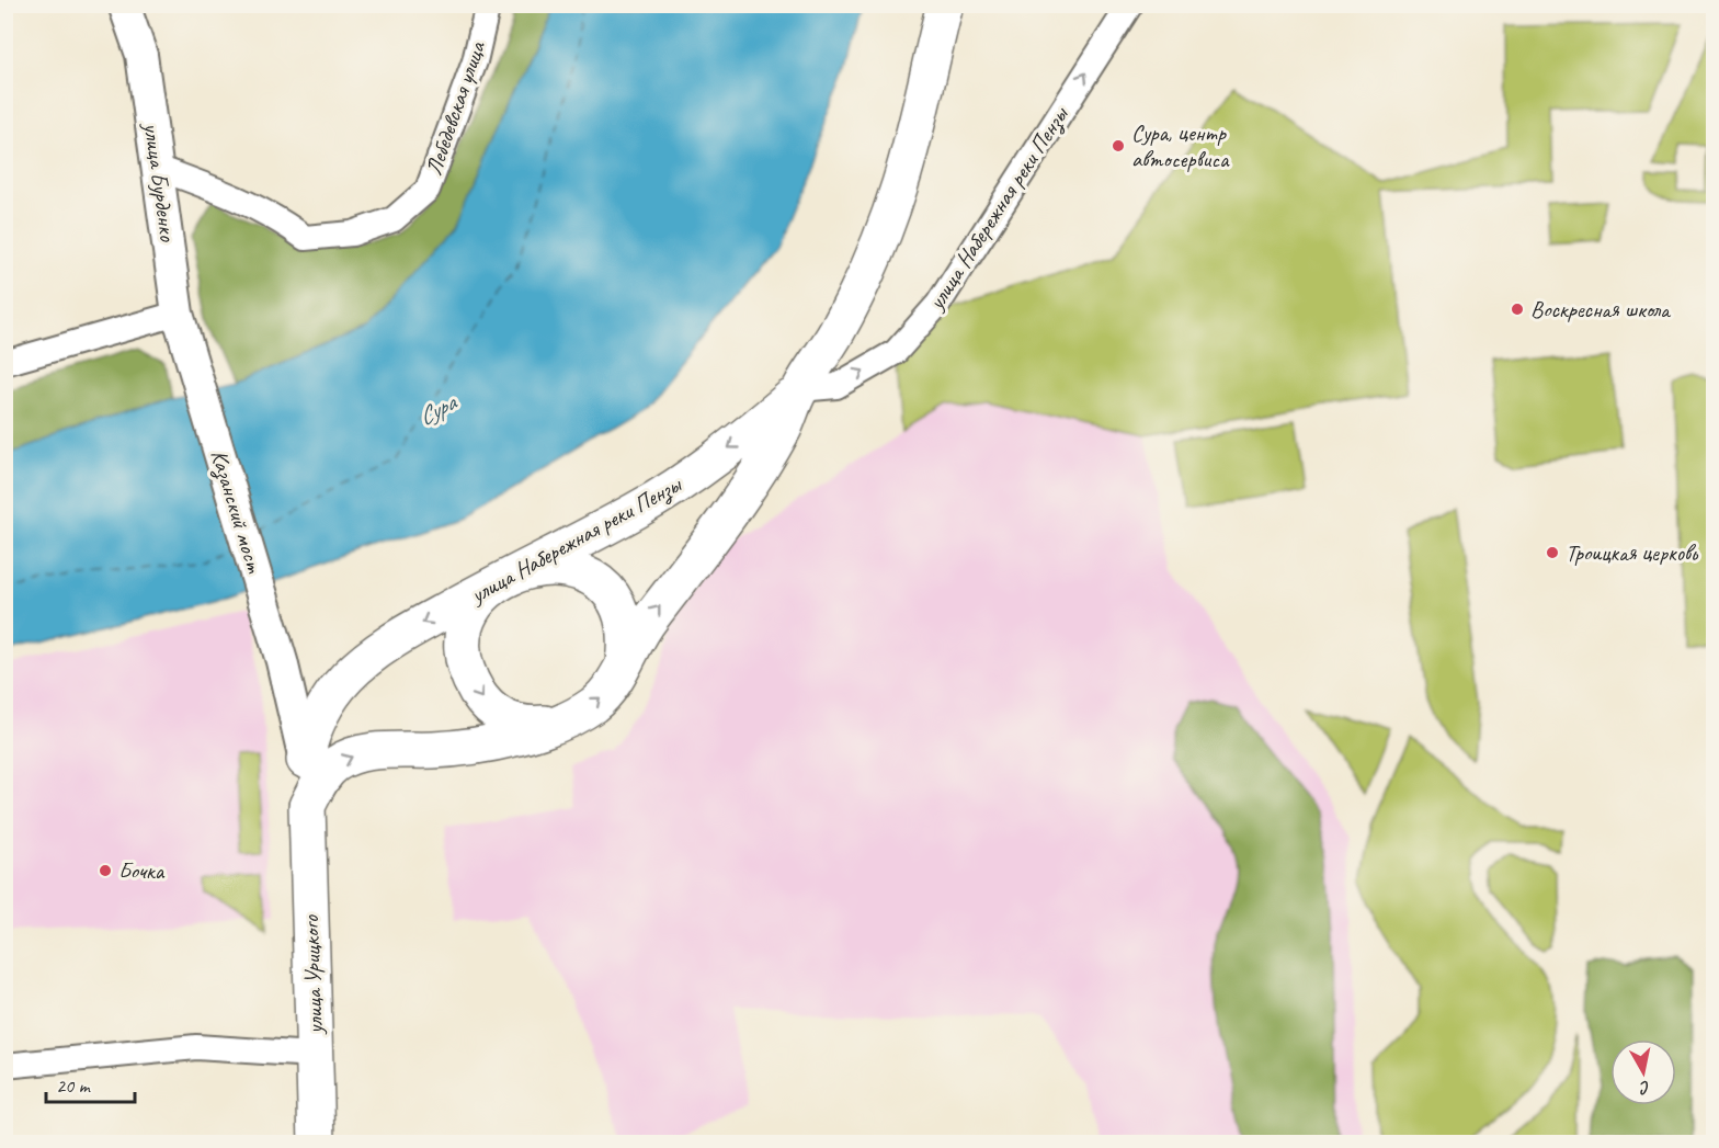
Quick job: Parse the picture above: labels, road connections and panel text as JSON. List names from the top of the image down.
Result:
{
  "streets": {
    "main road": ["улица Набережная реки Пензы", "улица Урицкого"],
    "street": ["Лебедевская улица", "улица Бурденко", "Казанский мост"]
  },
  "crossings": [
    ["Лебедевская улица", "улица Бурденко"],
    ["улица Бурденко", "Казанский мост"],
    ["улица Набережная реки Пензы", "Казанский мост"],
    ["улица Набережная реки Пензы", "улица Урицкого"]
  ],
  "water": ["Сура"],
  "places": [
    "Сура, центр автосервиса",
    "Воскресная школа",
    "Троицкая церковь",
    "Бочка"
  ],
  "scale_bar": "20 m",
  "north": "bottom"
}
